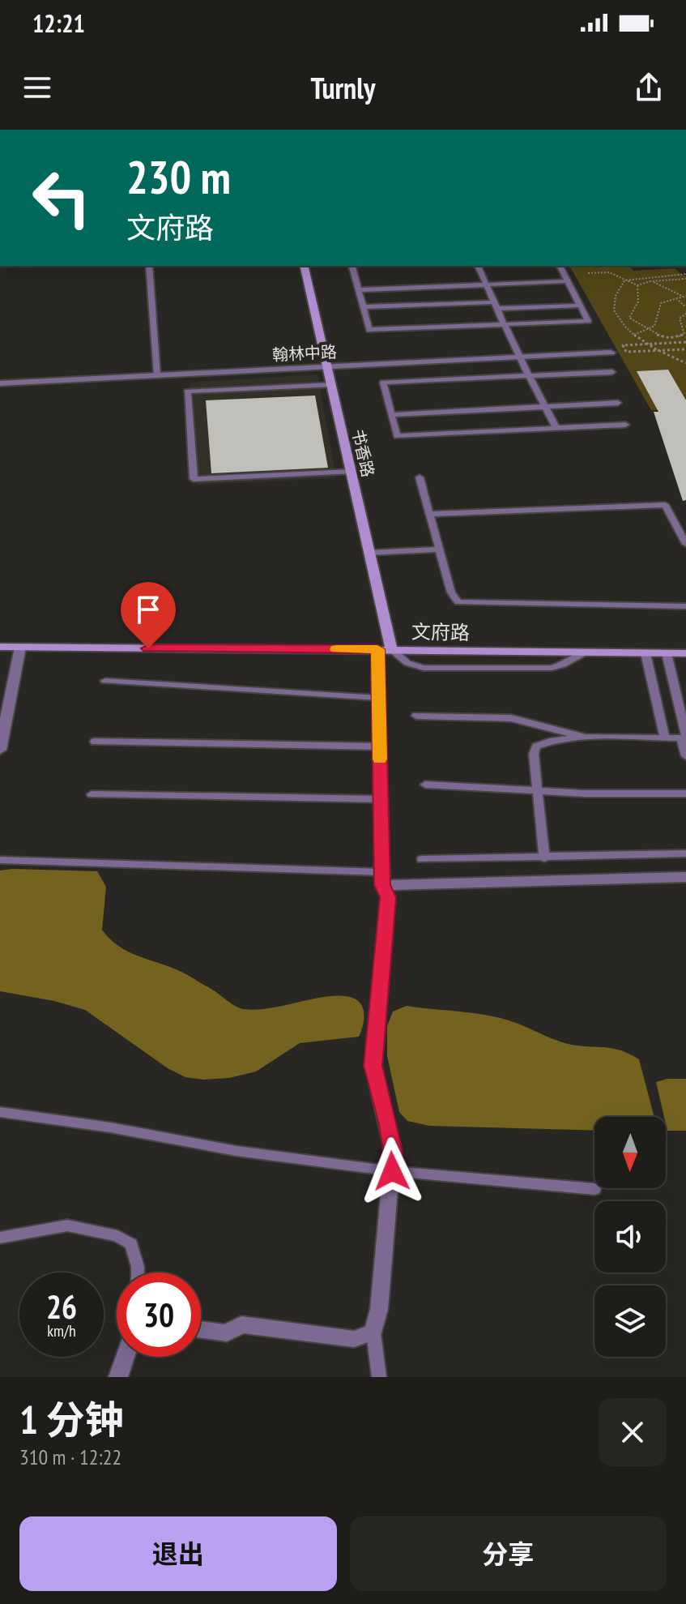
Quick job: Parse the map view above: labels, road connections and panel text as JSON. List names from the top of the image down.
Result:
{
  "streets": {
    "street": ["翰林中路", "书香路", "文府路"]
  },
  "crossings": [
    ["翰林中路", "书香路"],
    ["书香路", "文府路"]
  ],
  "north": "bottom",
  "page": {
    "status": "12:21",
    "header": "Turnly",
    "turn": ["230 m", "文府路"],
    "speed": "26 km/h",
    "limit": "30",
    "heading": ["1 分钟", "310 m · 12:22"],
    "buttons": ["退出", "分享"]
  }
}
